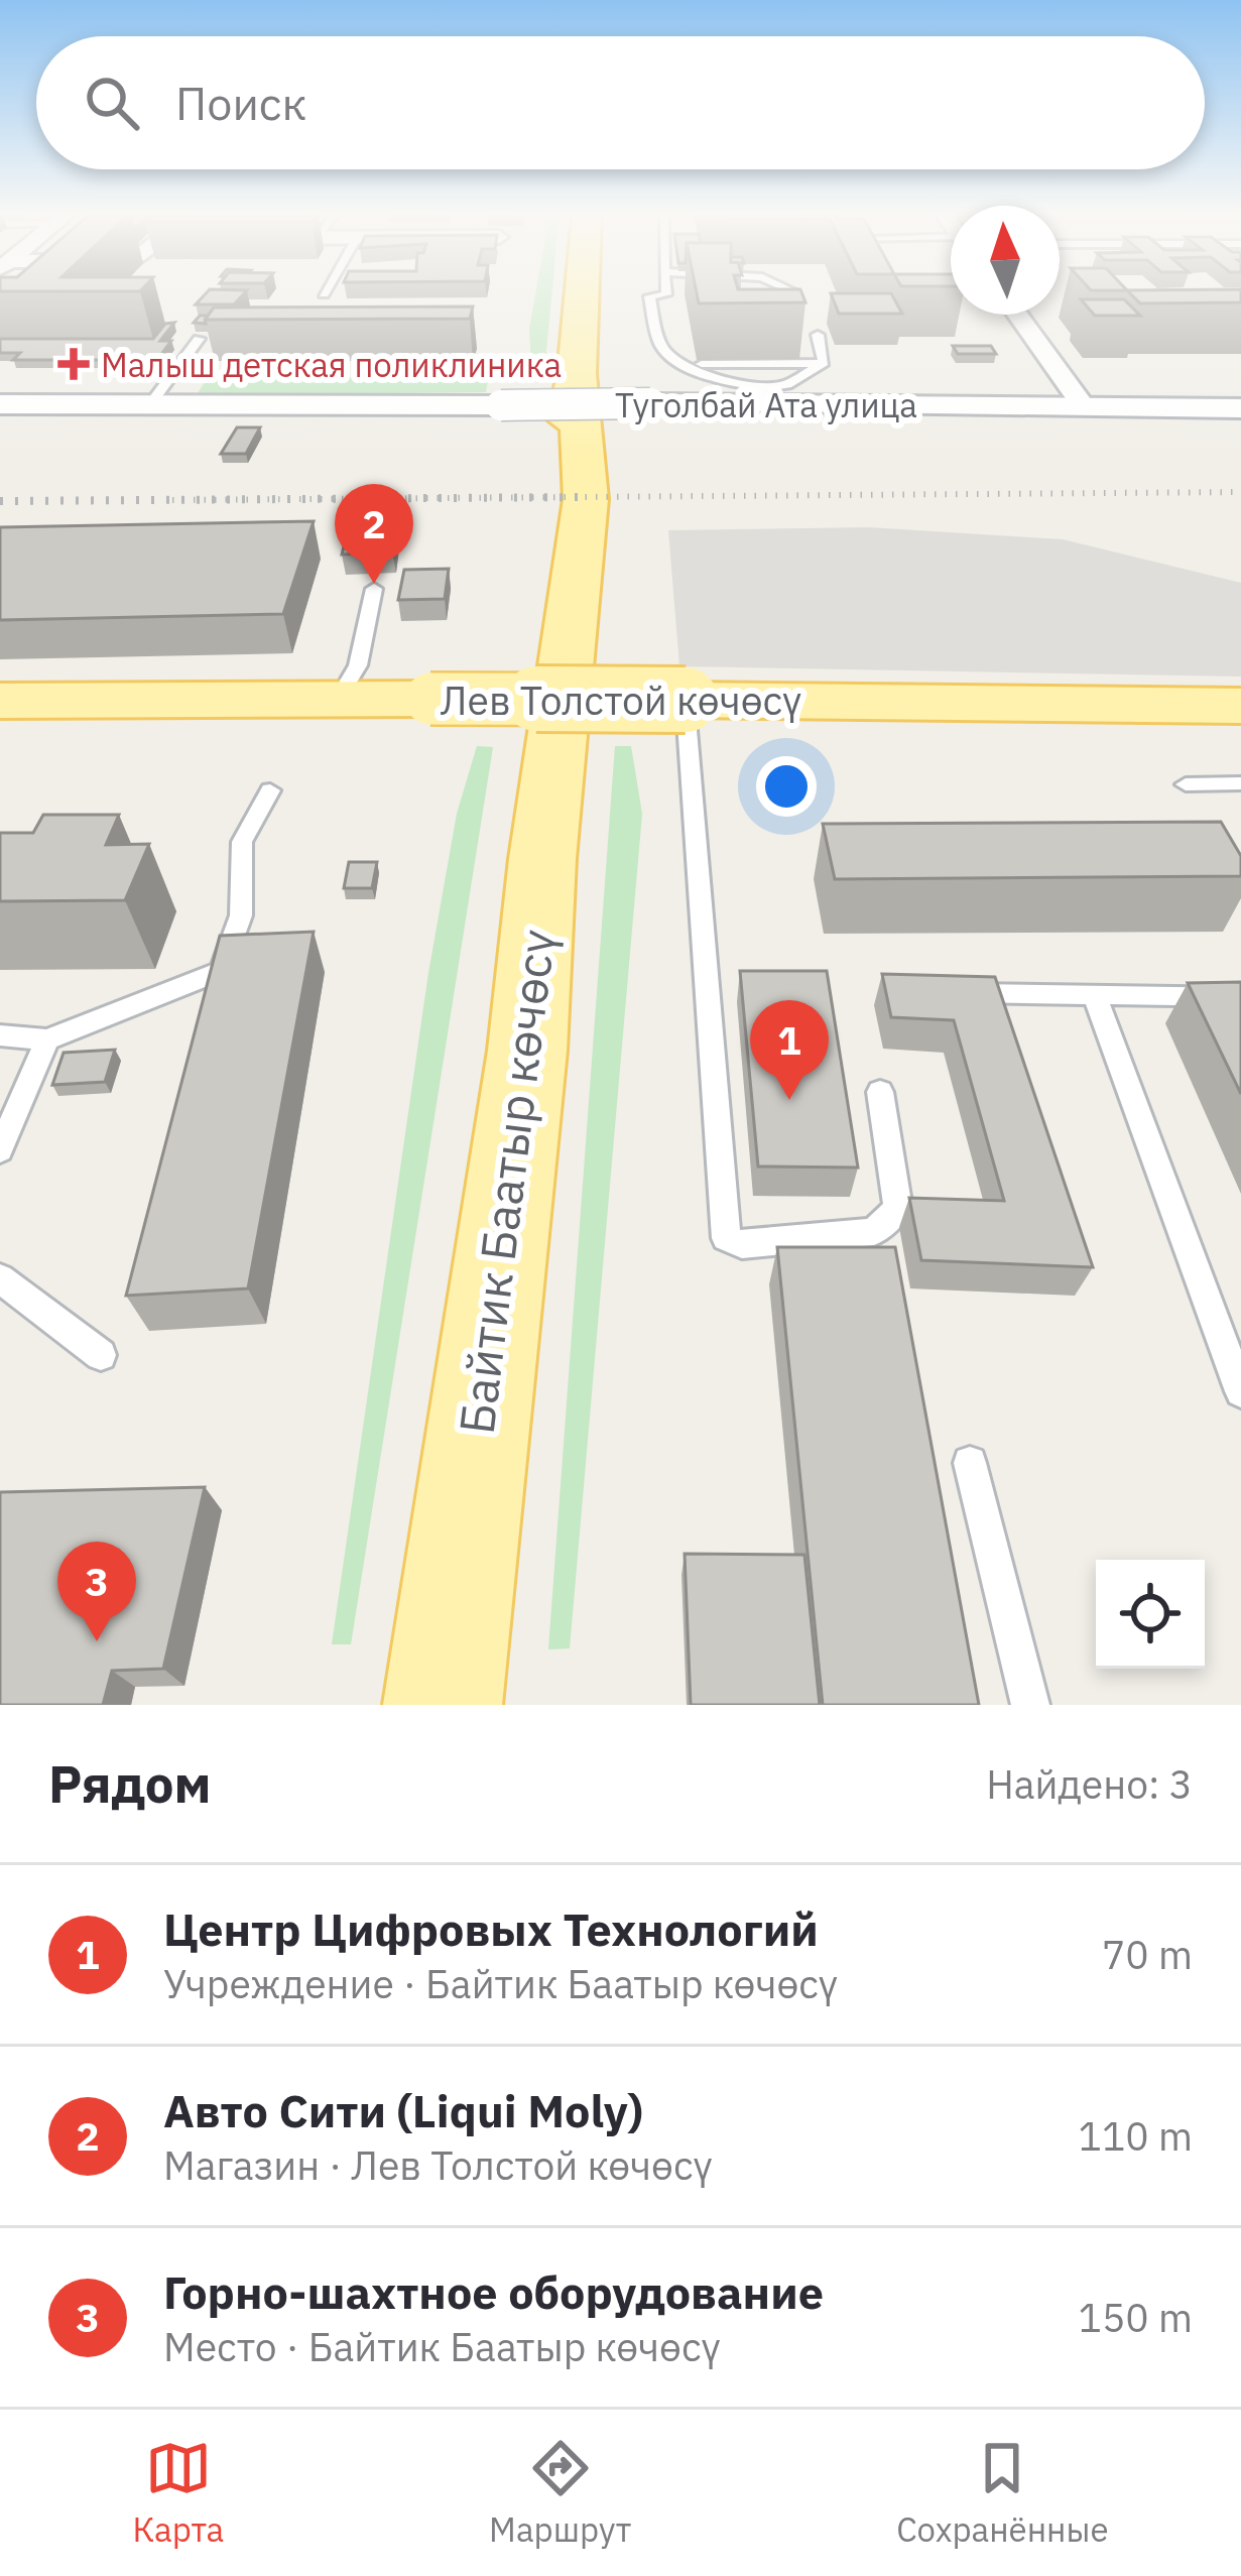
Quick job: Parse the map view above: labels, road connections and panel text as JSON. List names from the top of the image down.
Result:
{
  "streets": {
    "main road": ["Лев Толстой көчөсү", "Байтик Баатыр көчөсү"],
    "street": ["Туголбай Ата улица"]
  },
  "places": {
    "health": ["Малыш детская поликлиника"]
  },
  "north": "top",
  "page": {
    "search": "Поиск",
    "pins": ["2", "1", "3"],
    "heading": ["Рядом", "Найдено: 3"],
    "list": [
      {
        "mark": "1",
        "name": "Центр Цифровых Технологий",
        "note": "Учреждение · Байтик Баатыр көчөсү",
        "value": "70 m"
      },
      {
        "mark": "2",
        "name": "Авто Сити (Liqui Moly)",
        "note": "Магазин · Лев Толстой көчөсү",
        "value": "110 m"
      },
      {
        "mark": "3",
        "name": "Горно-шахтное оборудование",
        "note": "Место · Байтик Баатыр көчөсү",
        "value": "150 m"
      }
    ],
    "nav": ["Карта", "Маршрут", "Сохранённые"]
  }
}
